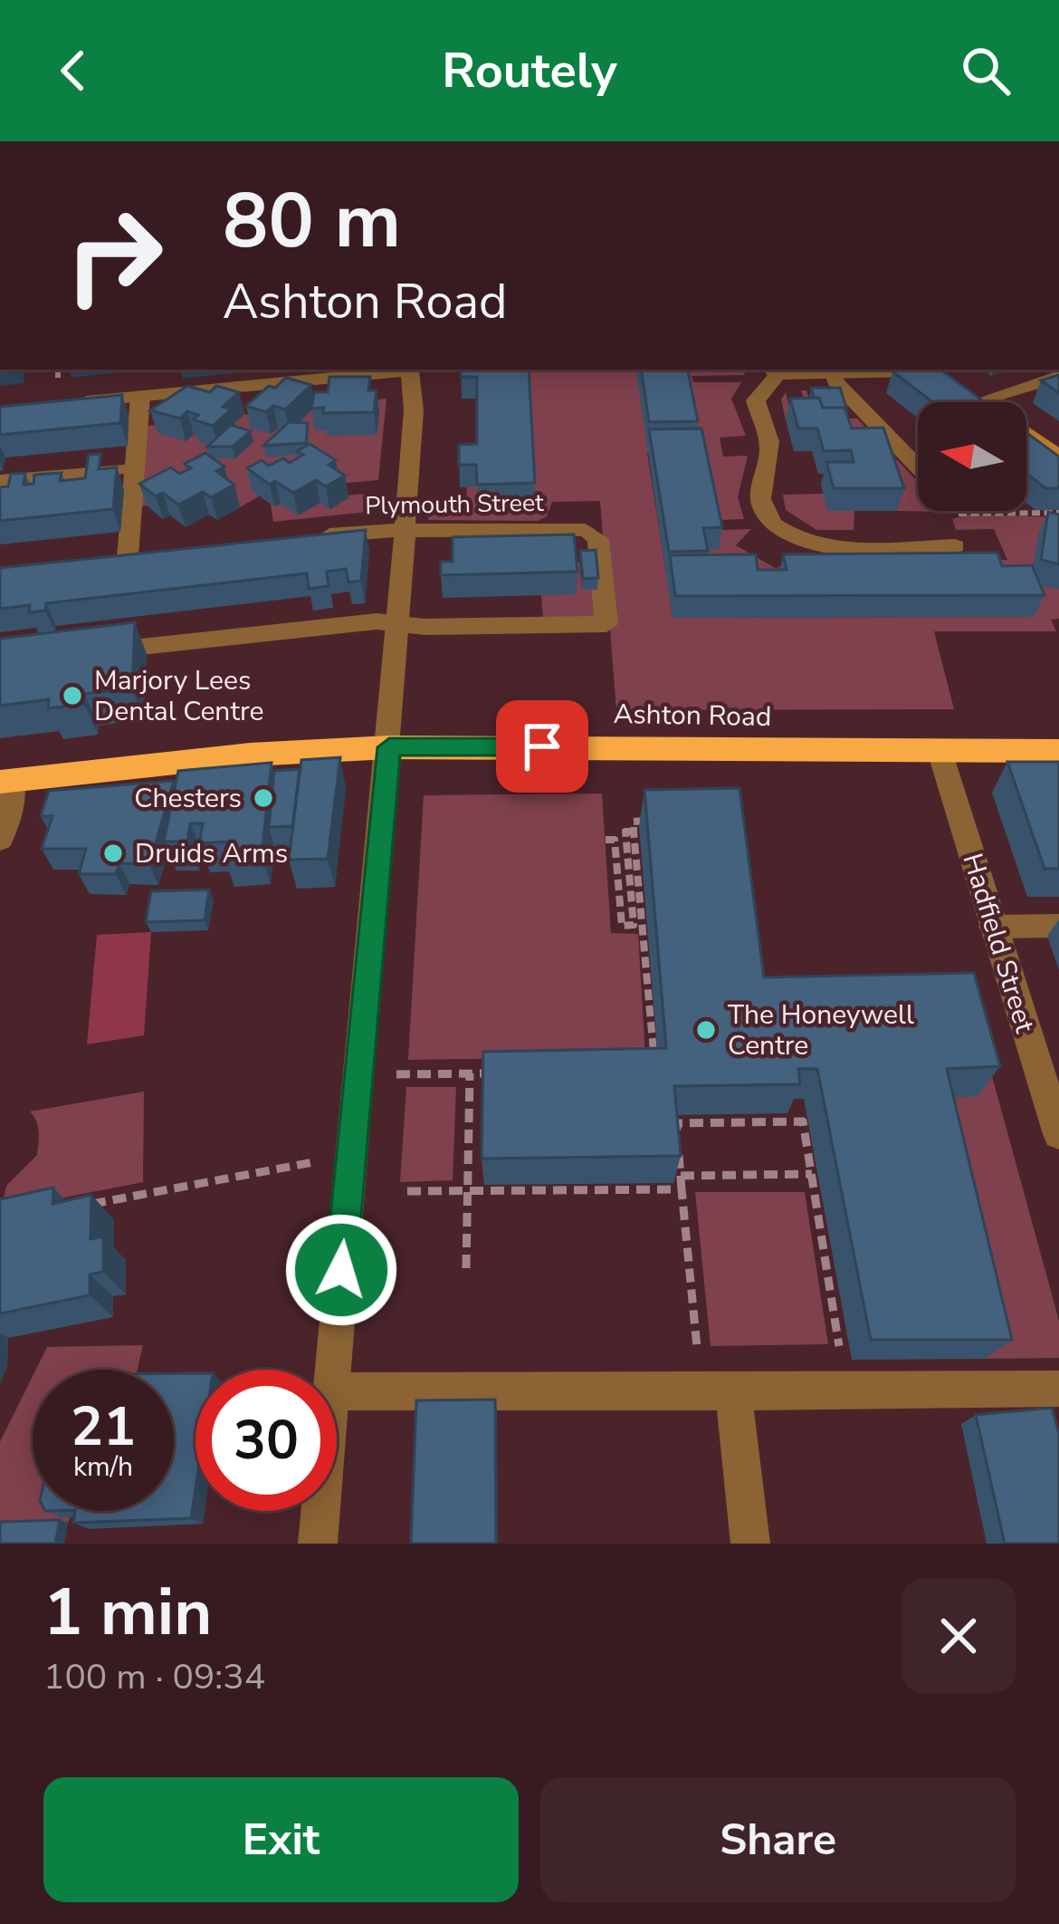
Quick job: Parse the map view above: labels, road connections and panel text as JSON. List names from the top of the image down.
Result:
{
  "streets": {
    "highway": ["Ashton Road"],
    "street": ["Plymouth Street", "Hadfield Street"]
  },
  "crossings": [
    ["Ashton Road", "Hadfield Street"]
  ],
  "places": [
    "Marjory Lees Dental Centre",
    "Chesters",
    "Druids Arms",
    "The Honeywell Centre"
  ],
  "north": "left",
  "page": {
    "header": "Routely",
    "turn": ["80 m", "Ashton Road"],
    "speed": "21 km/h",
    "limit": "30",
    "heading": ["1 min", "100 m · 09:34"],
    "buttons": ["Exit", "Share"]
  }
}
